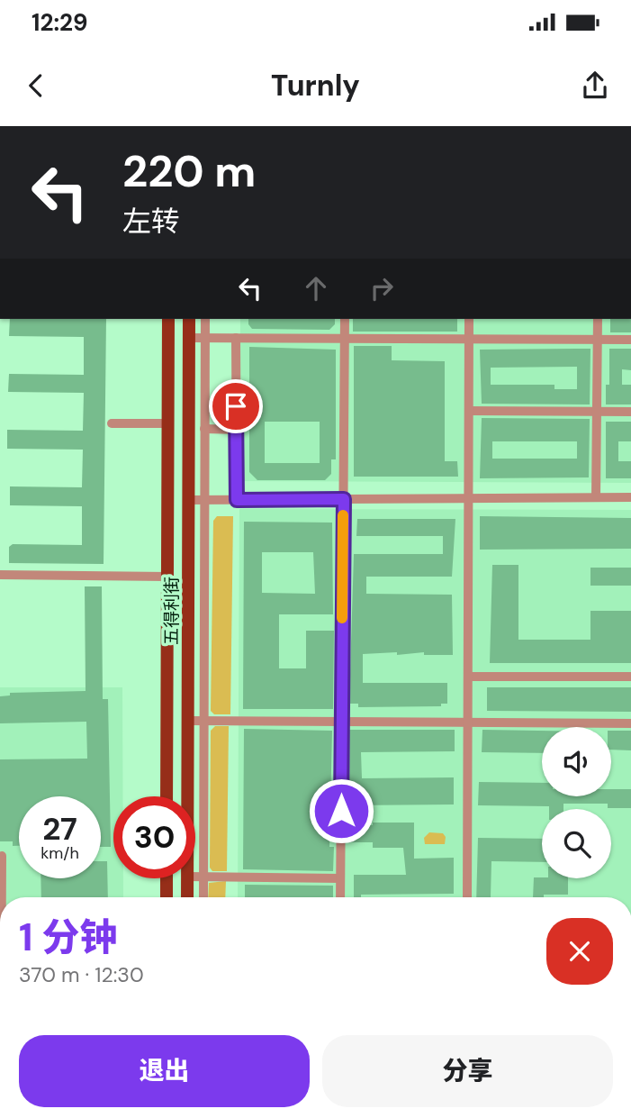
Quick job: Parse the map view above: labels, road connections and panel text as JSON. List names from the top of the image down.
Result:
{
  "streets": {
    "main road": ["五得利街"]
  },
  "page": {
    "status": "12:29",
    "header": "Turnly",
    "turn": ["220 m", "左转"],
    "speed": "27 km/h",
    "limit": "30",
    "heading": ["1 分钟", "370 m · 12:30"],
    "buttons": ["退出", "分享"]
  }
}
